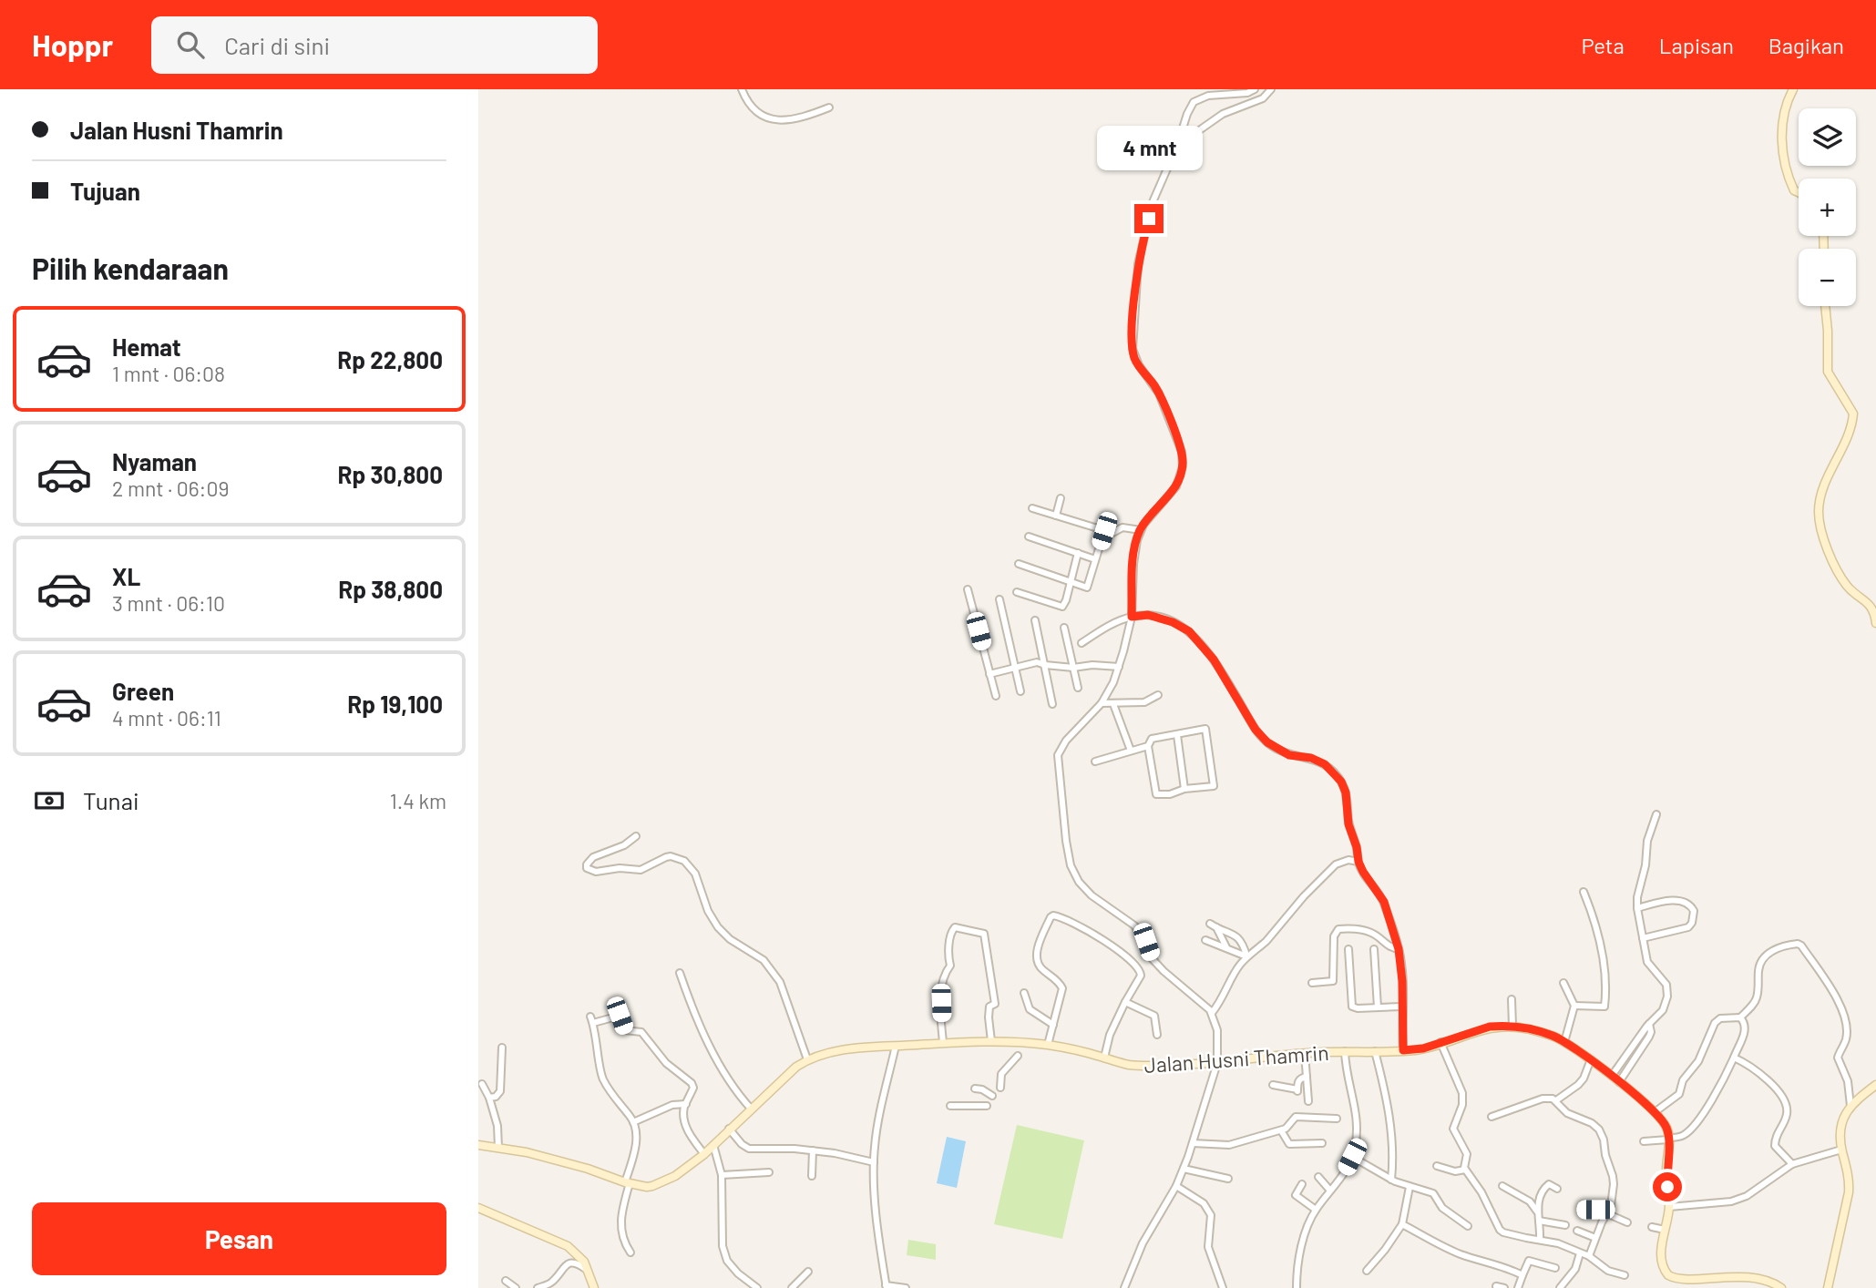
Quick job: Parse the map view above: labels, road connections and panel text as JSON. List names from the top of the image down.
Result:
{
  "streets": {
    "street": ["Jalan Husni Thamrin"]
  },
  "page": {
    "header": "Hoppr",
    "search": "Cari di sini",
    "nav": ["Peta", "Lapisan", "Bagikan"],
    "banner": ["Jalan Husni Thamrin", "Tujuan"],
    "map_buttons": ["+", "−"],
    "bubble": "4 mnt",
    "heading": "Pilih kendaraan",
    "list": [
      {
        "name": "Hemat",
        "note": "1 mnt · 06:08",
        "value": "Rp 22,800"
      },
      {
        "name": "Nyaman",
        "note": "2 mnt · 06:09",
        "value": "Rp 30,800"
      },
      {
        "name": "XL",
        "note": "3 mnt · 06:10",
        "value": "Rp 38,800"
      },
      {
        "name": "Green",
        "note": "4 mnt · 06:11",
        "value": "Rp 19,100"
      }
    ],
    "pay": ["Tunai", "1.4 km"],
    "buttons": "Pesan"
  }
}
